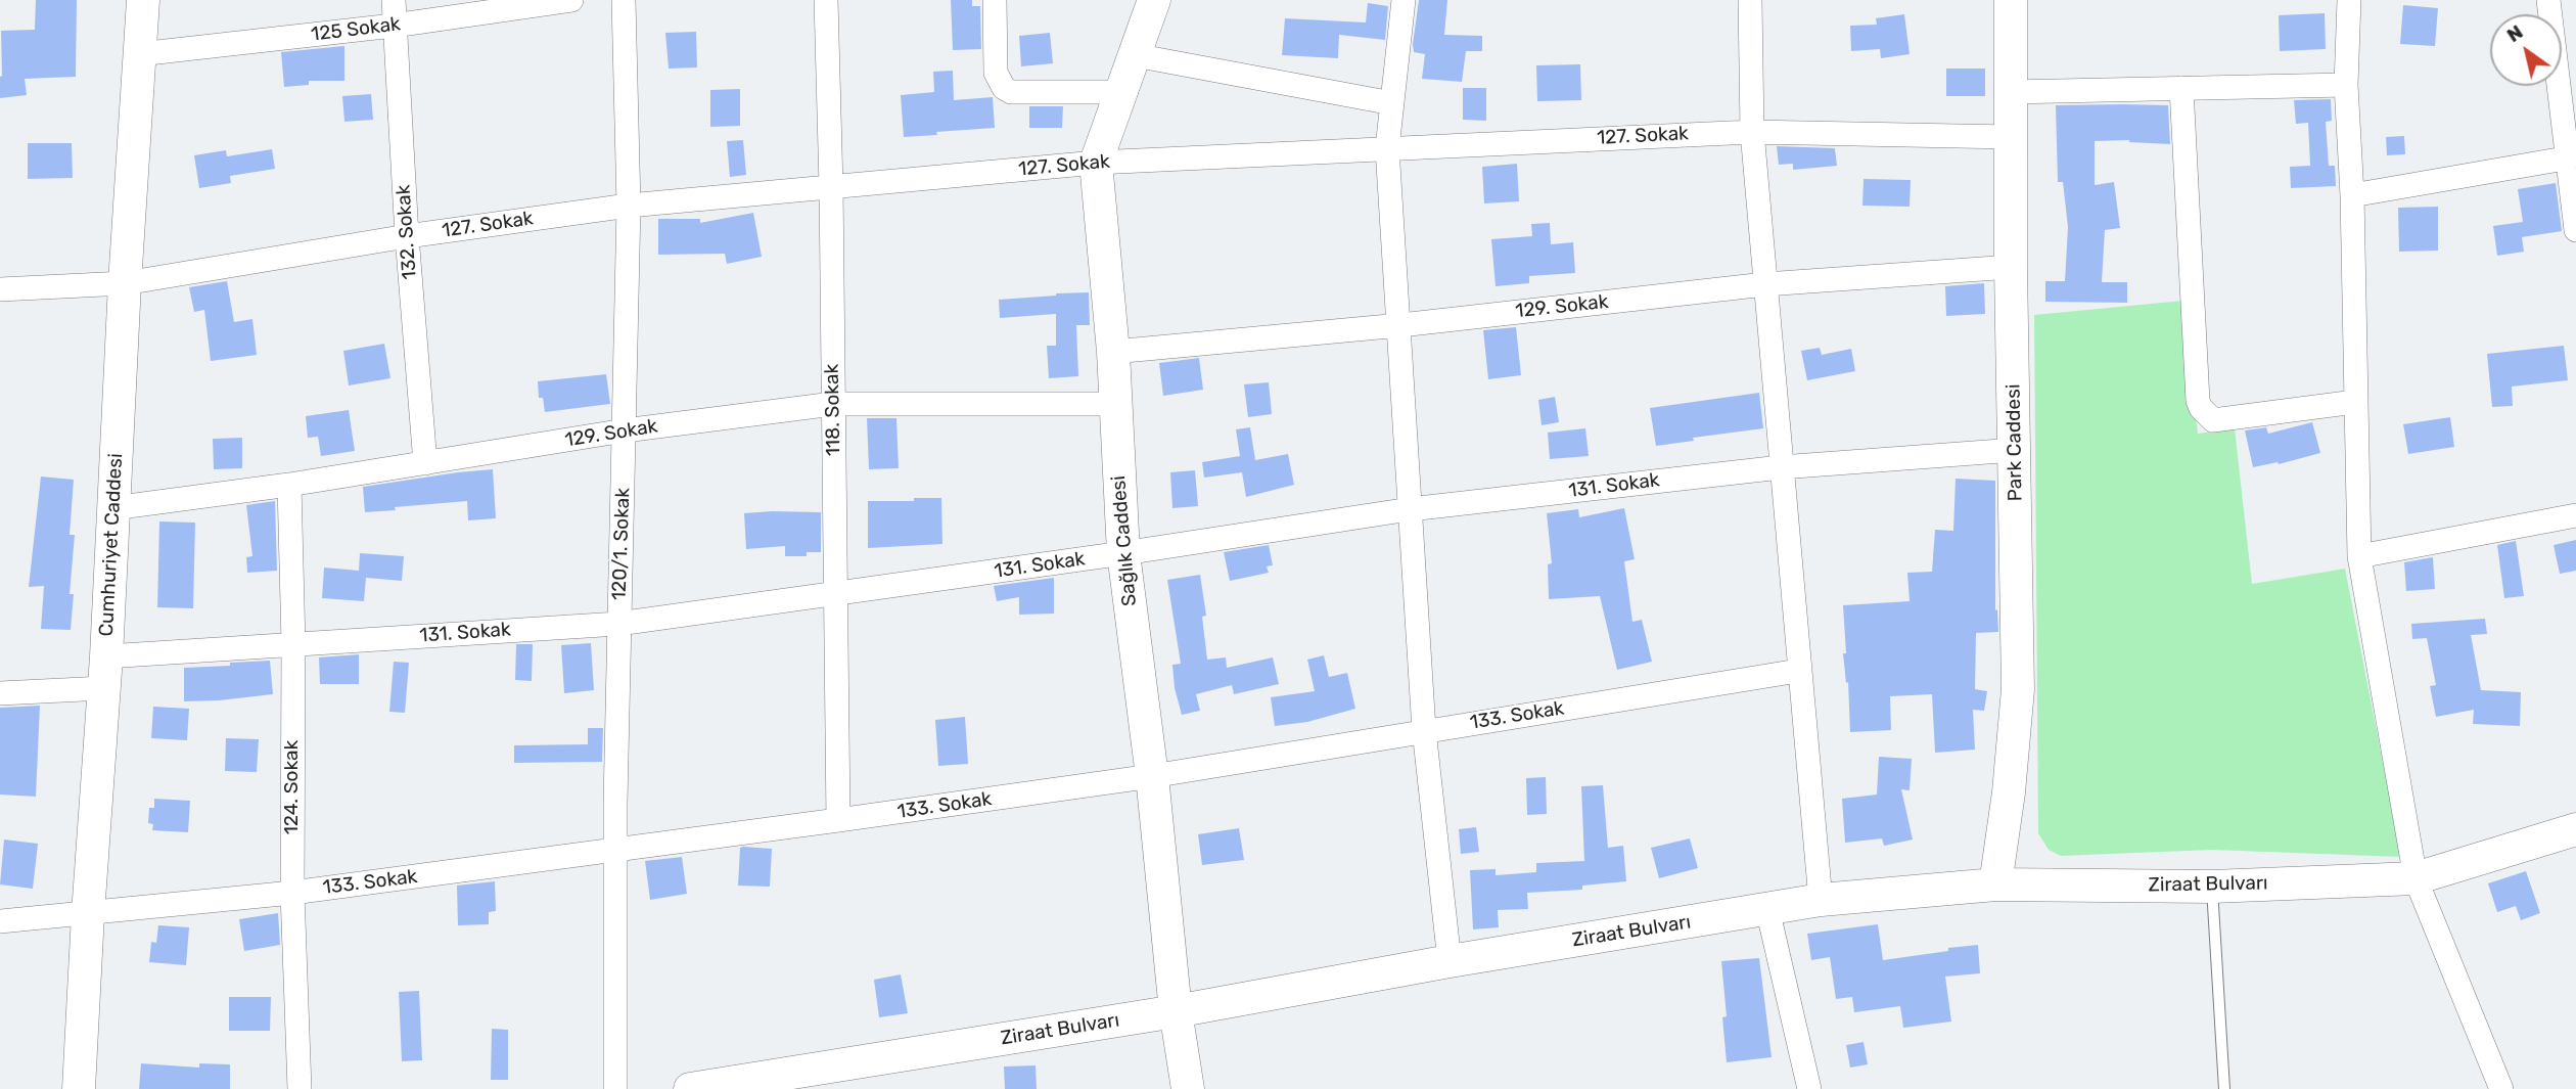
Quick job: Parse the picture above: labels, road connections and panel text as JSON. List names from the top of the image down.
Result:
{
  "streets": {
    "street": [
      "125 Sokak",
      "127. Sokak",
      "132. Sokak",
      "129. Sokak",
      "118. Sokak",
      "Park Caddesi",
      "131. Sokak",
      "Sağlık Caddesi",
      "120/1. Sokak",
      "Cumhuriyet Caddesi",
      "133. Sokak",
      "124. Sokak",
      "Ziraat Bulvarı"
    ]
  },
  "crossings": [
    ["125 Sokak", "132. Sokak"],
    ["125 Sokak", "Cumhuriyet Caddesi"],
    ["127. Sokak", "132. Sokak"],
    ["127. Sokak", "118. Sokak"],
    ["127. Sokak", "Park Caddesi"],
    ["127. Sokak", "Sağlık Caddesi"],
    ["127. Sokak", "120/1. Sokak"],
    ["127. Sokak", "Cumhuriyet Caddesi"],
    ["132. Sokak", "129. Sokak"],
    ["129. Sokak", "118. Sokak"],
    ["129. Sokak", "Park Caddesi"],
    ["129. Sokak", "Sağlık Caddesi"],
    ["129. Sokak", "120/1. Sokak"],
    ["129. Sokak", "Cumhuriyet Caddesi"],
    ["129. Sokak", "124. Sokak"],
    ["118. Sokak", "131. Sokak"],
    ["118. Sokak", "133. Sokak"],
    ["Park Caddesi", "131. Sokak"],
    ["Park Caddesi", "Ziraat Bulvarı"],
    ["131. Sokak", "Sağlık Caddesi"],
    ["131. Sokak", "120/1. Sokak"],
    ["131. Sokak", "Cumhuriyet Caddesi"],
    ["131. Sokak", "124. Sokak"],
    ["Sağlık Caddesi", "133. Sokak"],
    ["Sağlık Caddesi", "Ziraat Bulvarı"],
    ["120/1. Sokak", "133. Sokak"],
    ["Cumhuriyet Caddesi", "133. Sokak"],
    ["133. Sokak", "124. Sokak"]
  ],
  "north": "top left"
}
